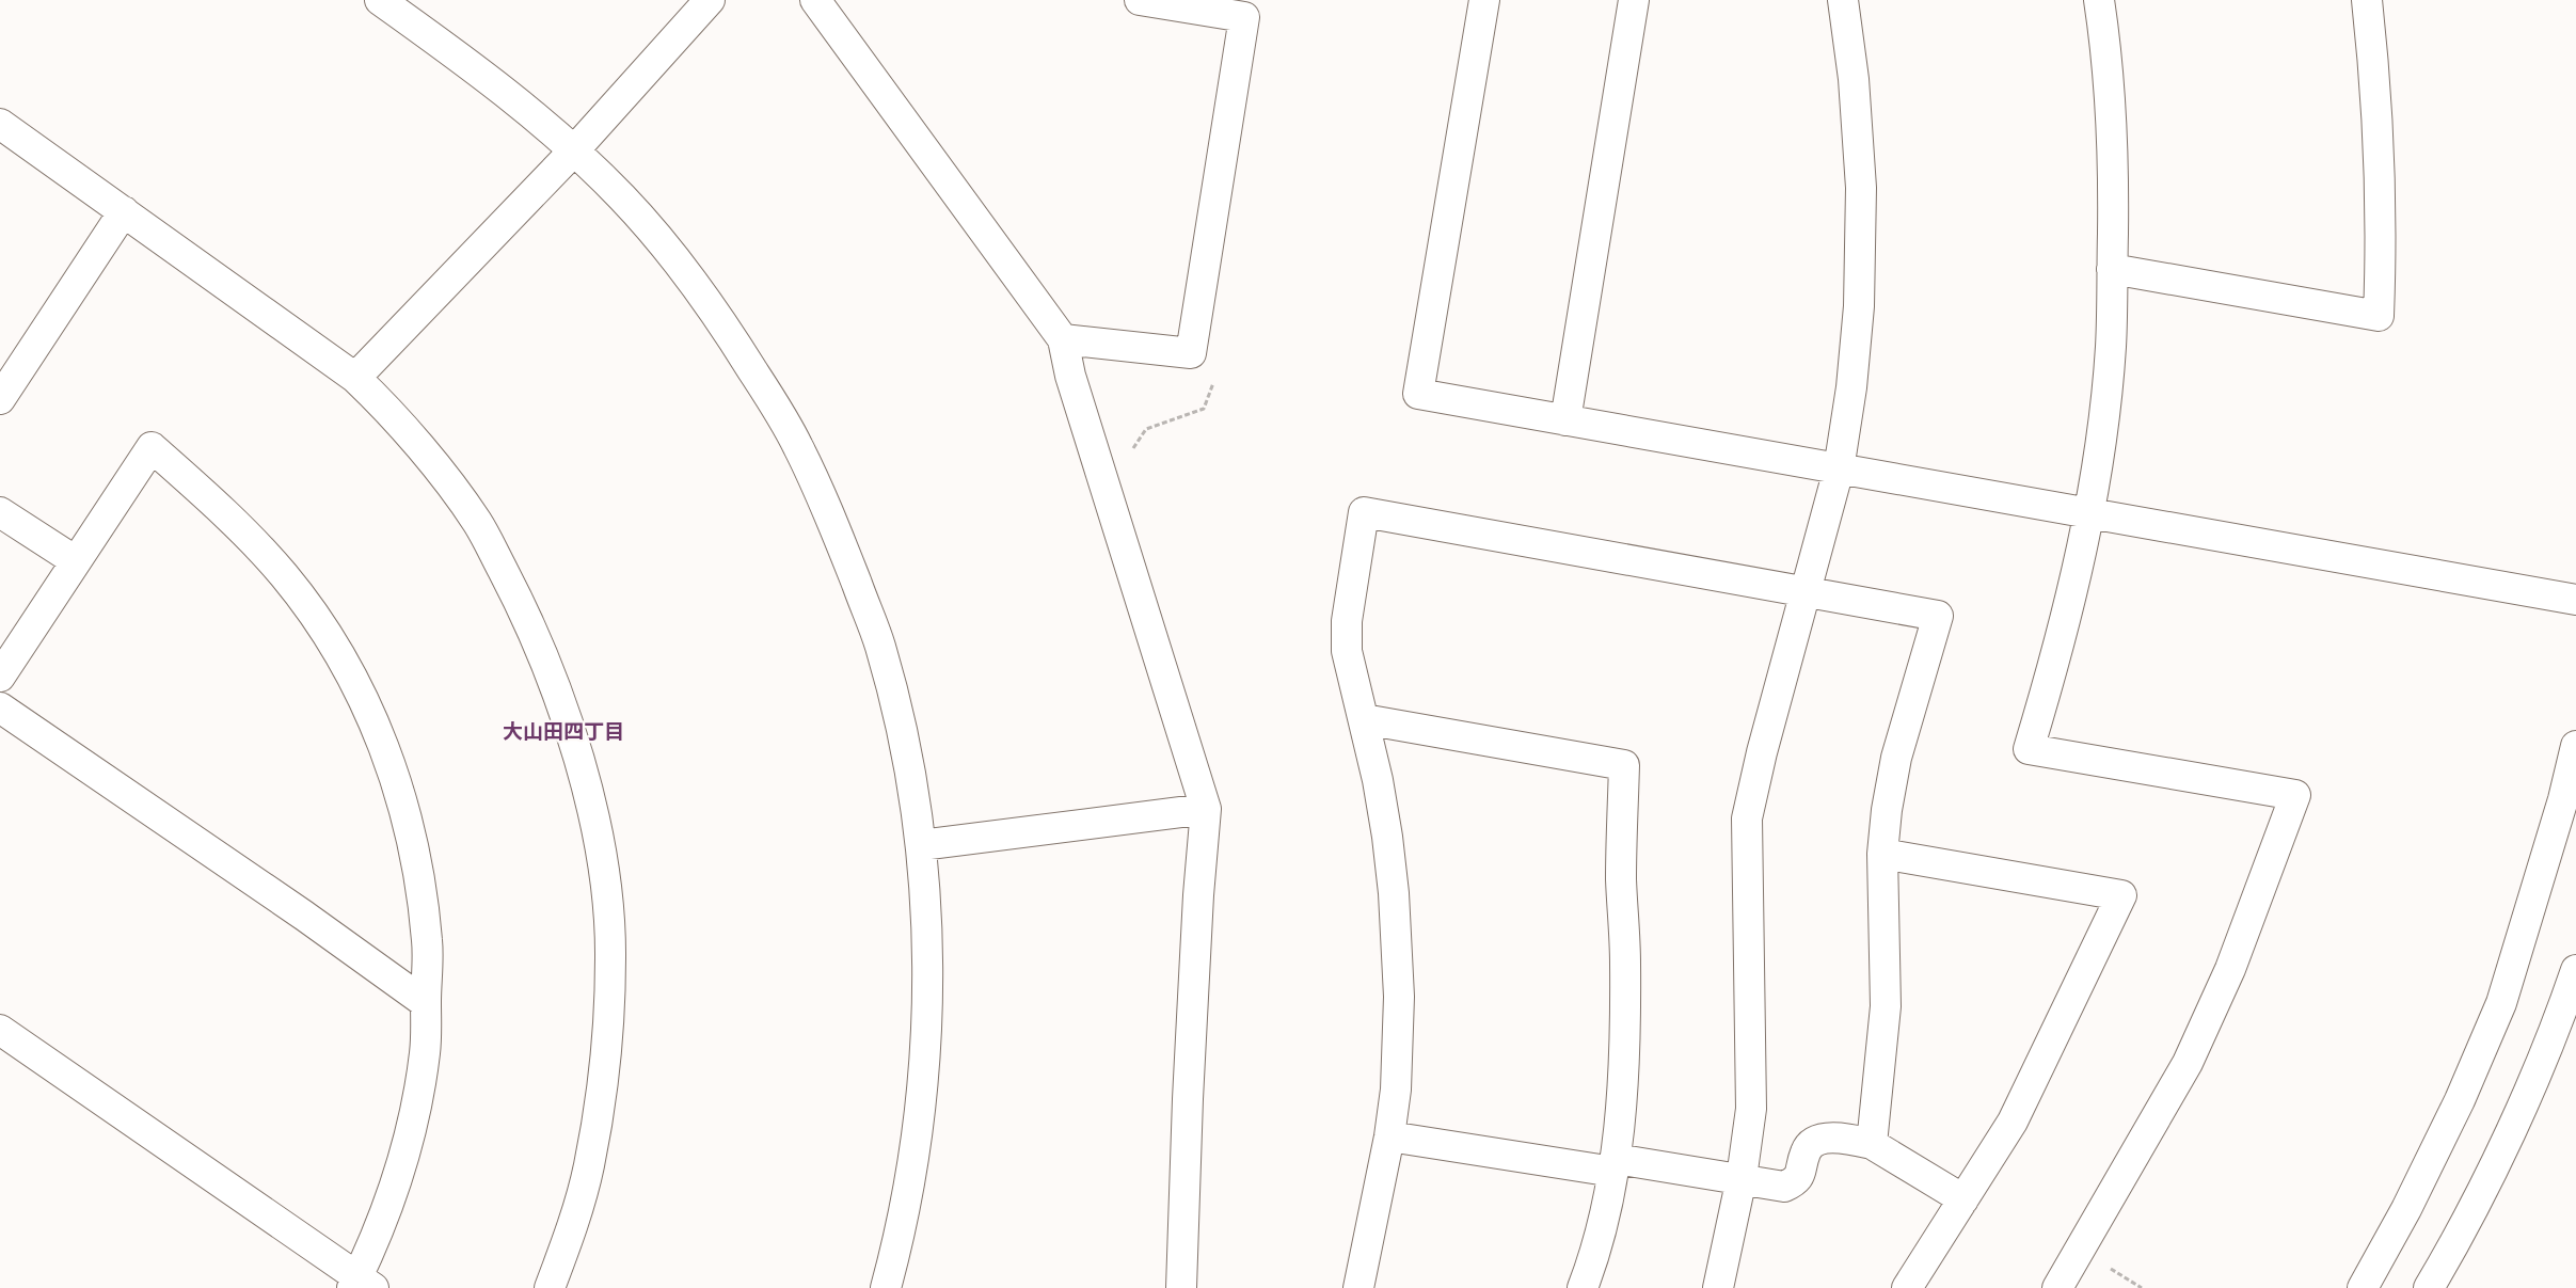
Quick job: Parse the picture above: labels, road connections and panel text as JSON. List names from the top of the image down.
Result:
{
  "districts": ["大山田四丁目"]
}
